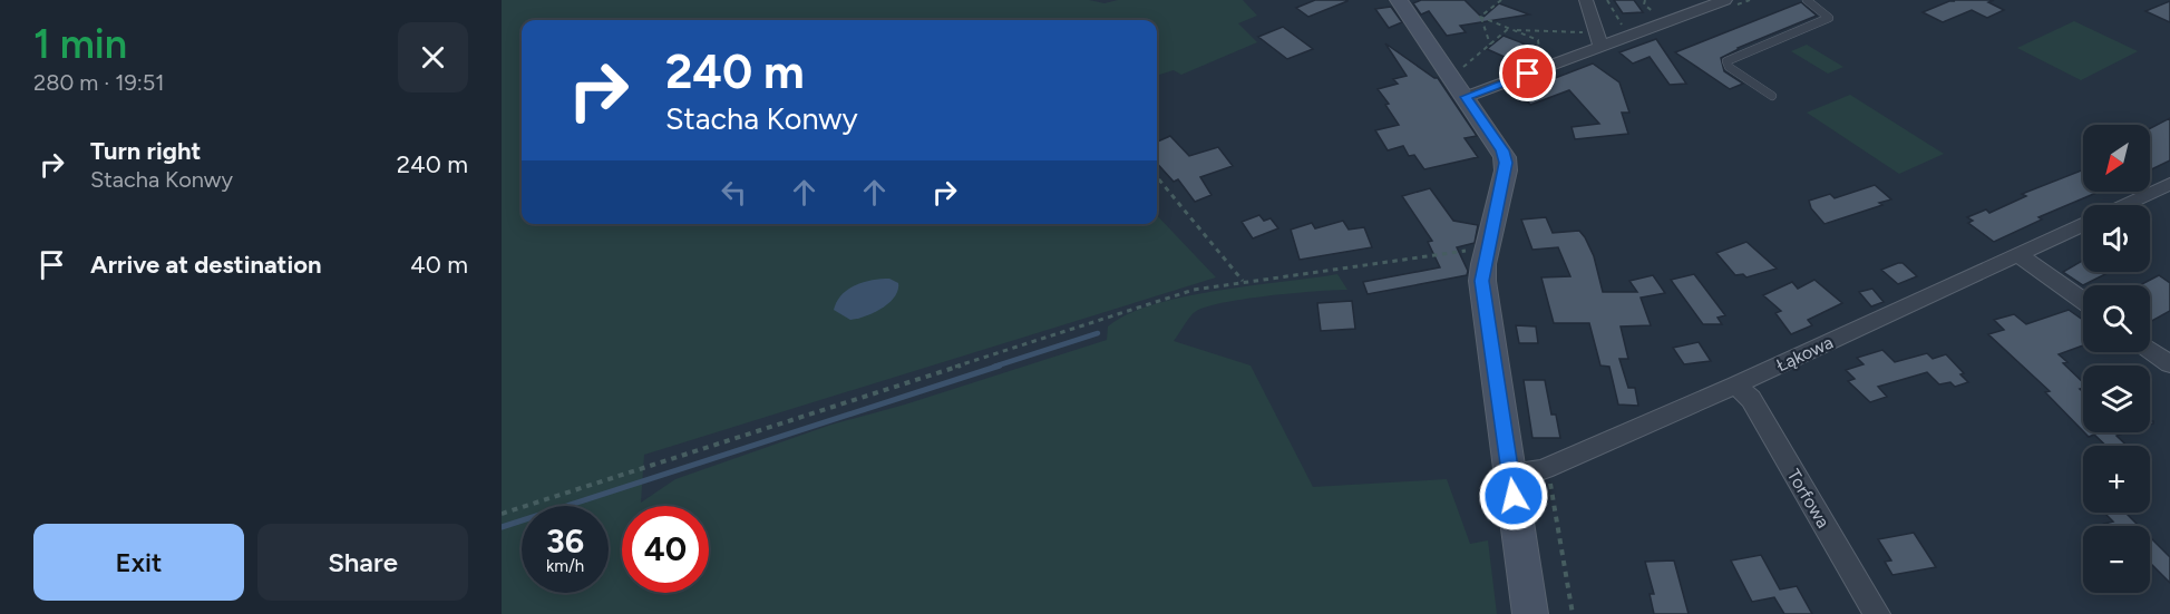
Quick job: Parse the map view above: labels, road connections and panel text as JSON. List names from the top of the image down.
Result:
{
  "streets": {
    "street": ["Łąkowa", "Torfowa"]
  },
  "crossings": [
    ["Łąkowa", "Torfowa"]
  ],
  "north": "bottom left",
  "page": {
    "heading": ["1 min", "280 m · 19:51"],
    "turn": ["240 m", "Stacha Konwy"],
    "list": [
      {
        "name": "Turn right",
        "note": "Stacha Konwy",
        "value": "240 m"
      },
      {
        "name": "Arrive at destination",
        "value": "40 m"
      }
    ],
    "map_buttons": ["+", "−"],
    "speed": "36 km/h",
    "limit": "40",
    "buttons": ["Exit", "Share"]
  }
}
